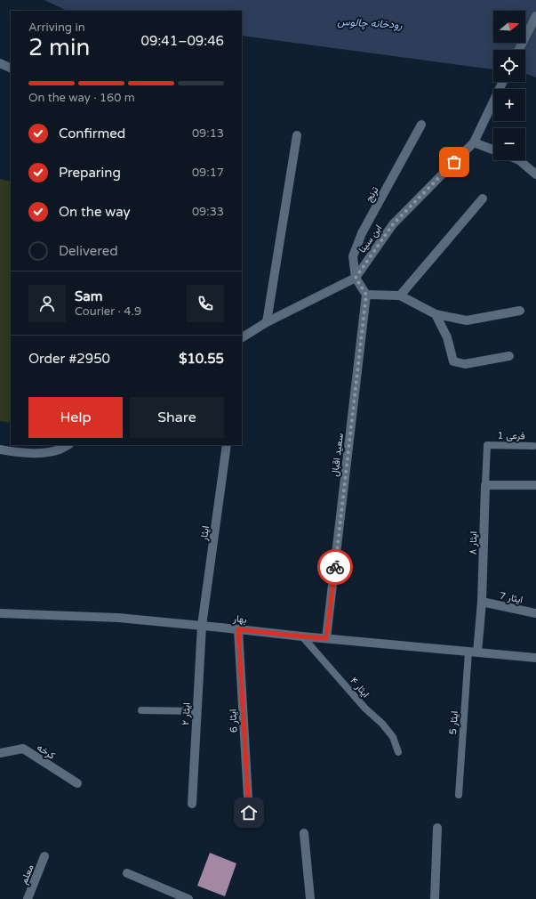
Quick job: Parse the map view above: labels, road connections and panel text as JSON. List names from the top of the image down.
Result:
{
  "streets": {
    "street": [
      "ترنج",
      "ابن سینا",
      "سعید اقبال",
      "ایثار",
      "ایثار ۸",
      "ایثار 7",
      "بهار",
      "ایثار ۲",
      "ایثار 6",
      "کرخه",
      "معلم"
    ],
    "lane": ["فرعی 1", "ایثار ۴", "ایثار 5"]
  },
  "crossings": [
    ["ترنج", "ابن سینا"],
    ["فرعی 1", "ایثار ۸"],
    ["سعید اقبال", "بهار"],
    ["ایثار", "بهار"],
    ["ایثار", "ایثار ۲"],
    ["ایثار ۸", "ایثار 7"],
    ["ایثار ۸", "بهار"],
    ["ایثار ۸", "ایثار 5"],
    ["بهار", "ایثار ۴"],
    ["بهار", "ایثار ۲"],
    ["بهار", "ایثار 6"],
    ["بهار", "ایثار 5"]
  ],
  "water": ["رودخانه چالوس"],
  "north": "right",
  "page": {
    "map_buttons": ["+", "−"],
    "heading": ["2 min", "Arriving in", "09:41–09:46"],
    "panel": [
      "Sam",
      "Courier · 4.9",
      "Order #2950",
      "$10.55"
    ],
    "bar": "On the way · 160 m",
    "list": [
      ["Confirmed", "09:13"],
      ["Preparing", "09:17"],
      ["On the way", "09:33"],
      "Delivered"
    ],
    "buttons": ["Help", "Share"]
  }
}
